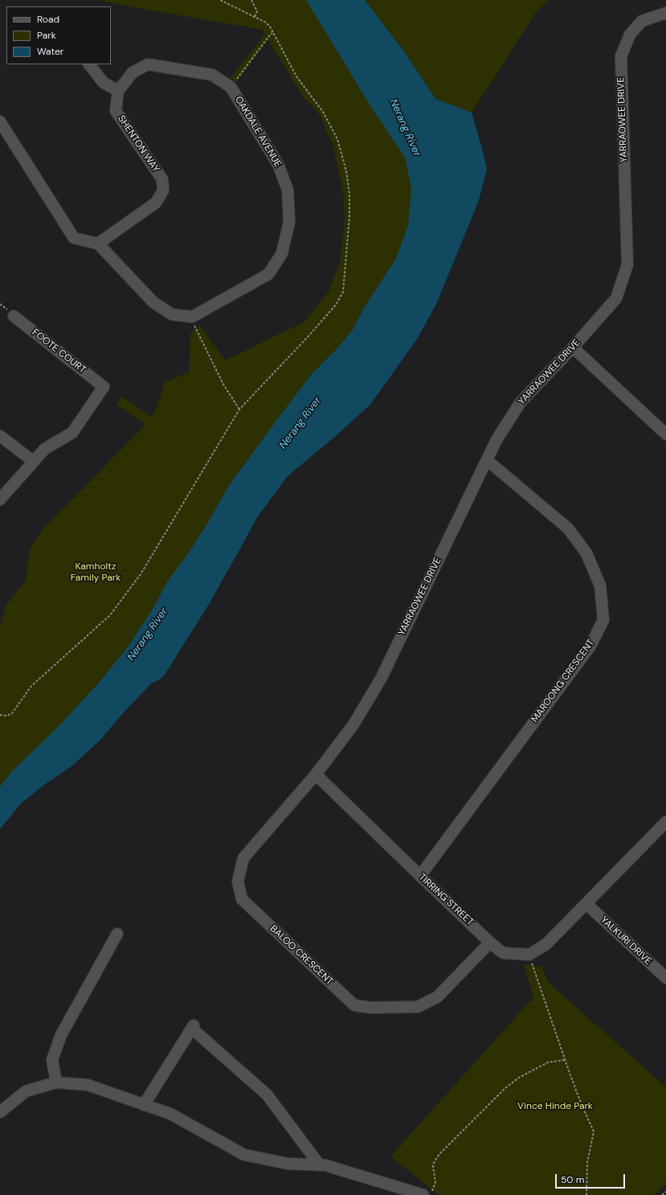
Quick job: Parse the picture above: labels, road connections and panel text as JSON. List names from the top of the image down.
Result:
{
  "streets": {
    "street": [
      "YARRAOWEE DRIVE",
      "OAKDALE AVENUE",
      "SHENTON WAY",
      "FOOTE COURT",
      "MAROONG CRESCENT",
      "TIRRING STREET",
      "YALKURI DRIVE",
      "BALOO CRESCENT"
    ]
  },
  "crossings": [
    ["YARRAOWEE DRIVE", "MAROONG CRESCENT"],
    ["YARRAOWEE DRIVE", "TIRRING STREET"],
    ["YARRAOWEE DRIVE", "BALOO CRESCENT"],
    ["OAKDALE AVENUE", "SHENTON WAY"],
    ["MAROONG CRESCENT", "TIRRING STREET"],
    ["TIRRING STREET", "BALOO CRESCENT"]
  ],
  "water": ["Nerang River"],
  "parks": ["Kamholtz Family Park", "Vince Hinde Park"],
  "legend": ["Road", "Park", "Water"],
  "scale_bar": "50 m"
}
